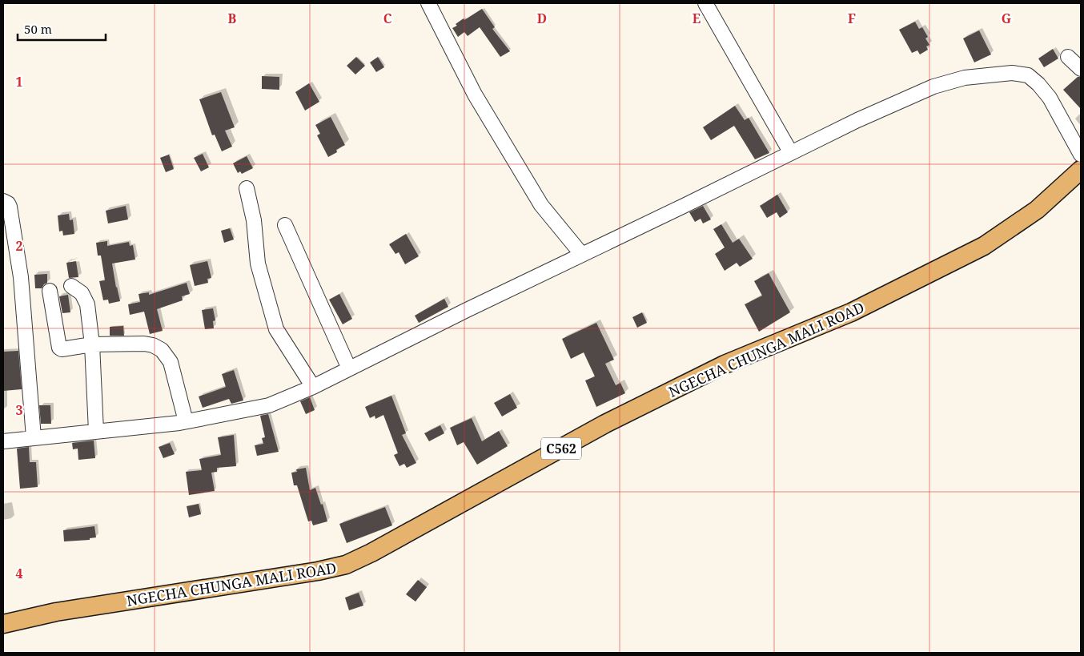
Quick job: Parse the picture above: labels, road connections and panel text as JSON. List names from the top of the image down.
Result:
{
  "streets": {
    "main road": ["NGECHA CHUNGA MALI ROAD", "C562"]
  },
  "scale_bar": "50 m",
  "grid": {
    "columns": [
      "B",
      "C",
      "D",
      "E",
      "F",
      "G"
    ],
    "rows": [
      "1",
      "2",
      "3",
      "4"
    ]
  }
}
